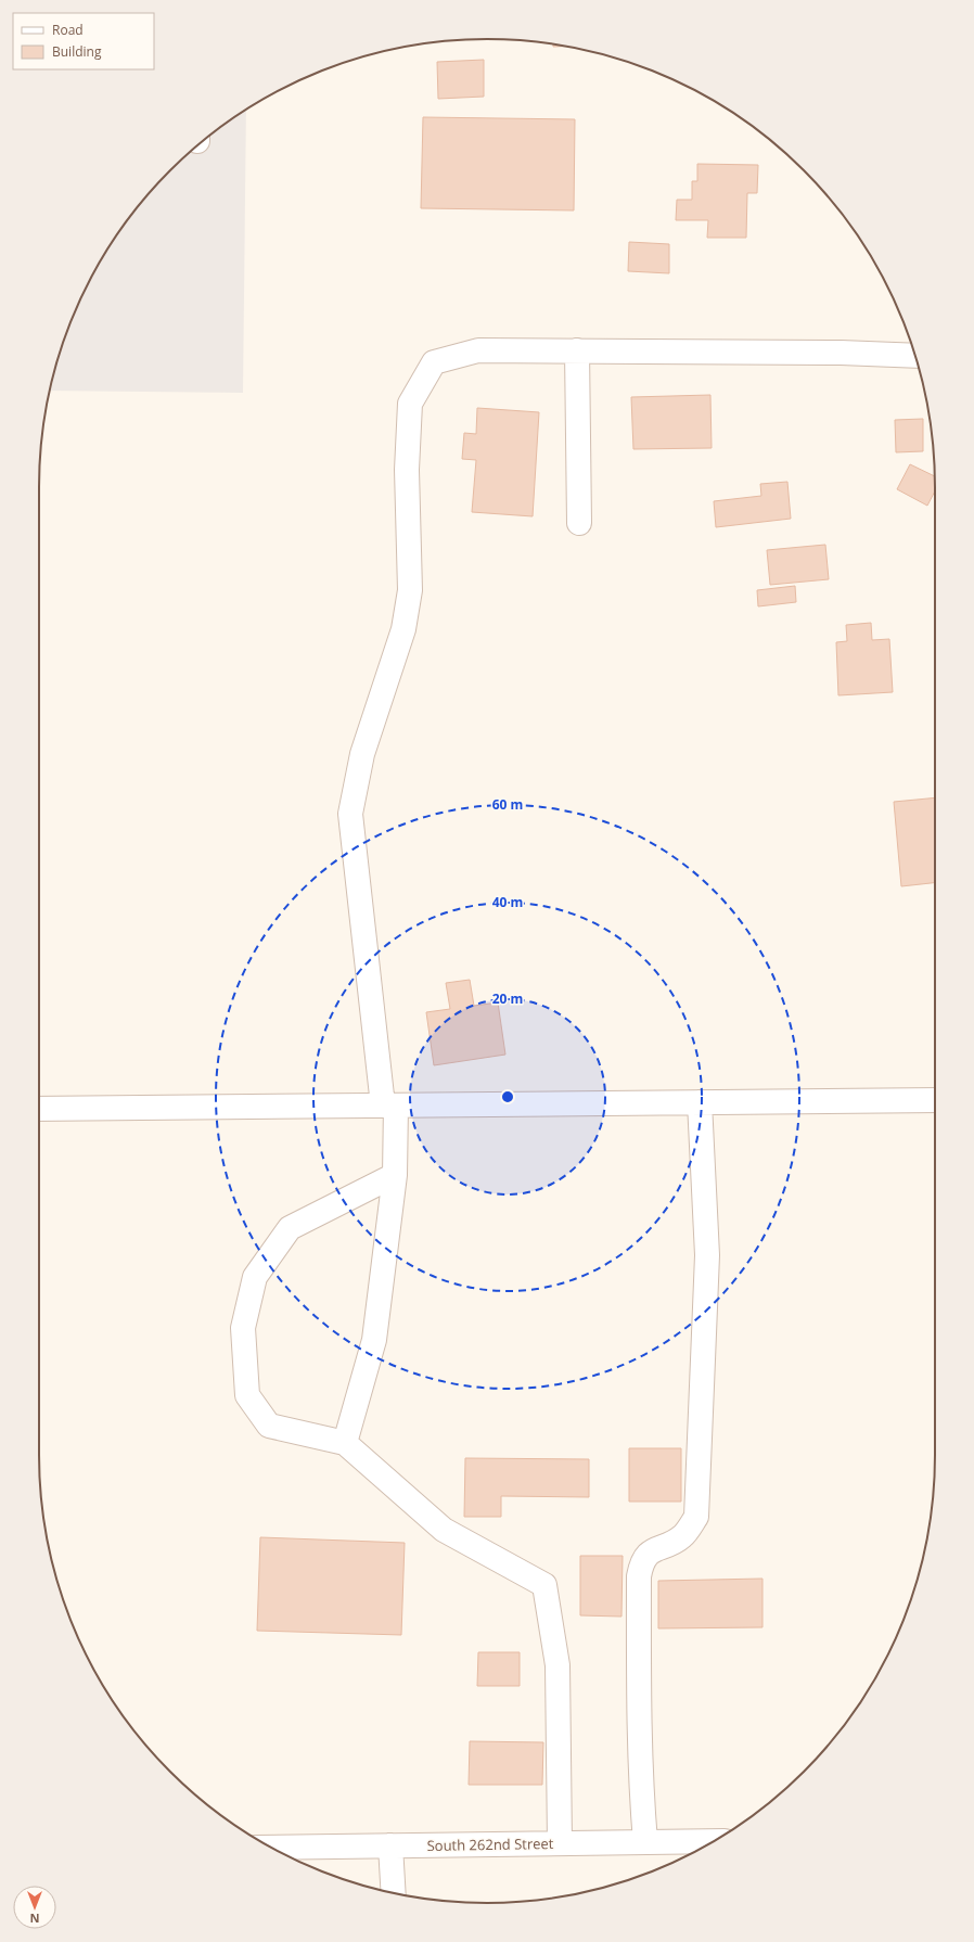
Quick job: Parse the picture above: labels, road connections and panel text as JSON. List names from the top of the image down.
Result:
{
  "streets": {
    "street": ["South 262nd Street"]
  },
  "legend": ["Road", "Building"],
  "north": "bottom",
  "rings": ["60 m", "40 m", "20 m"]
}
